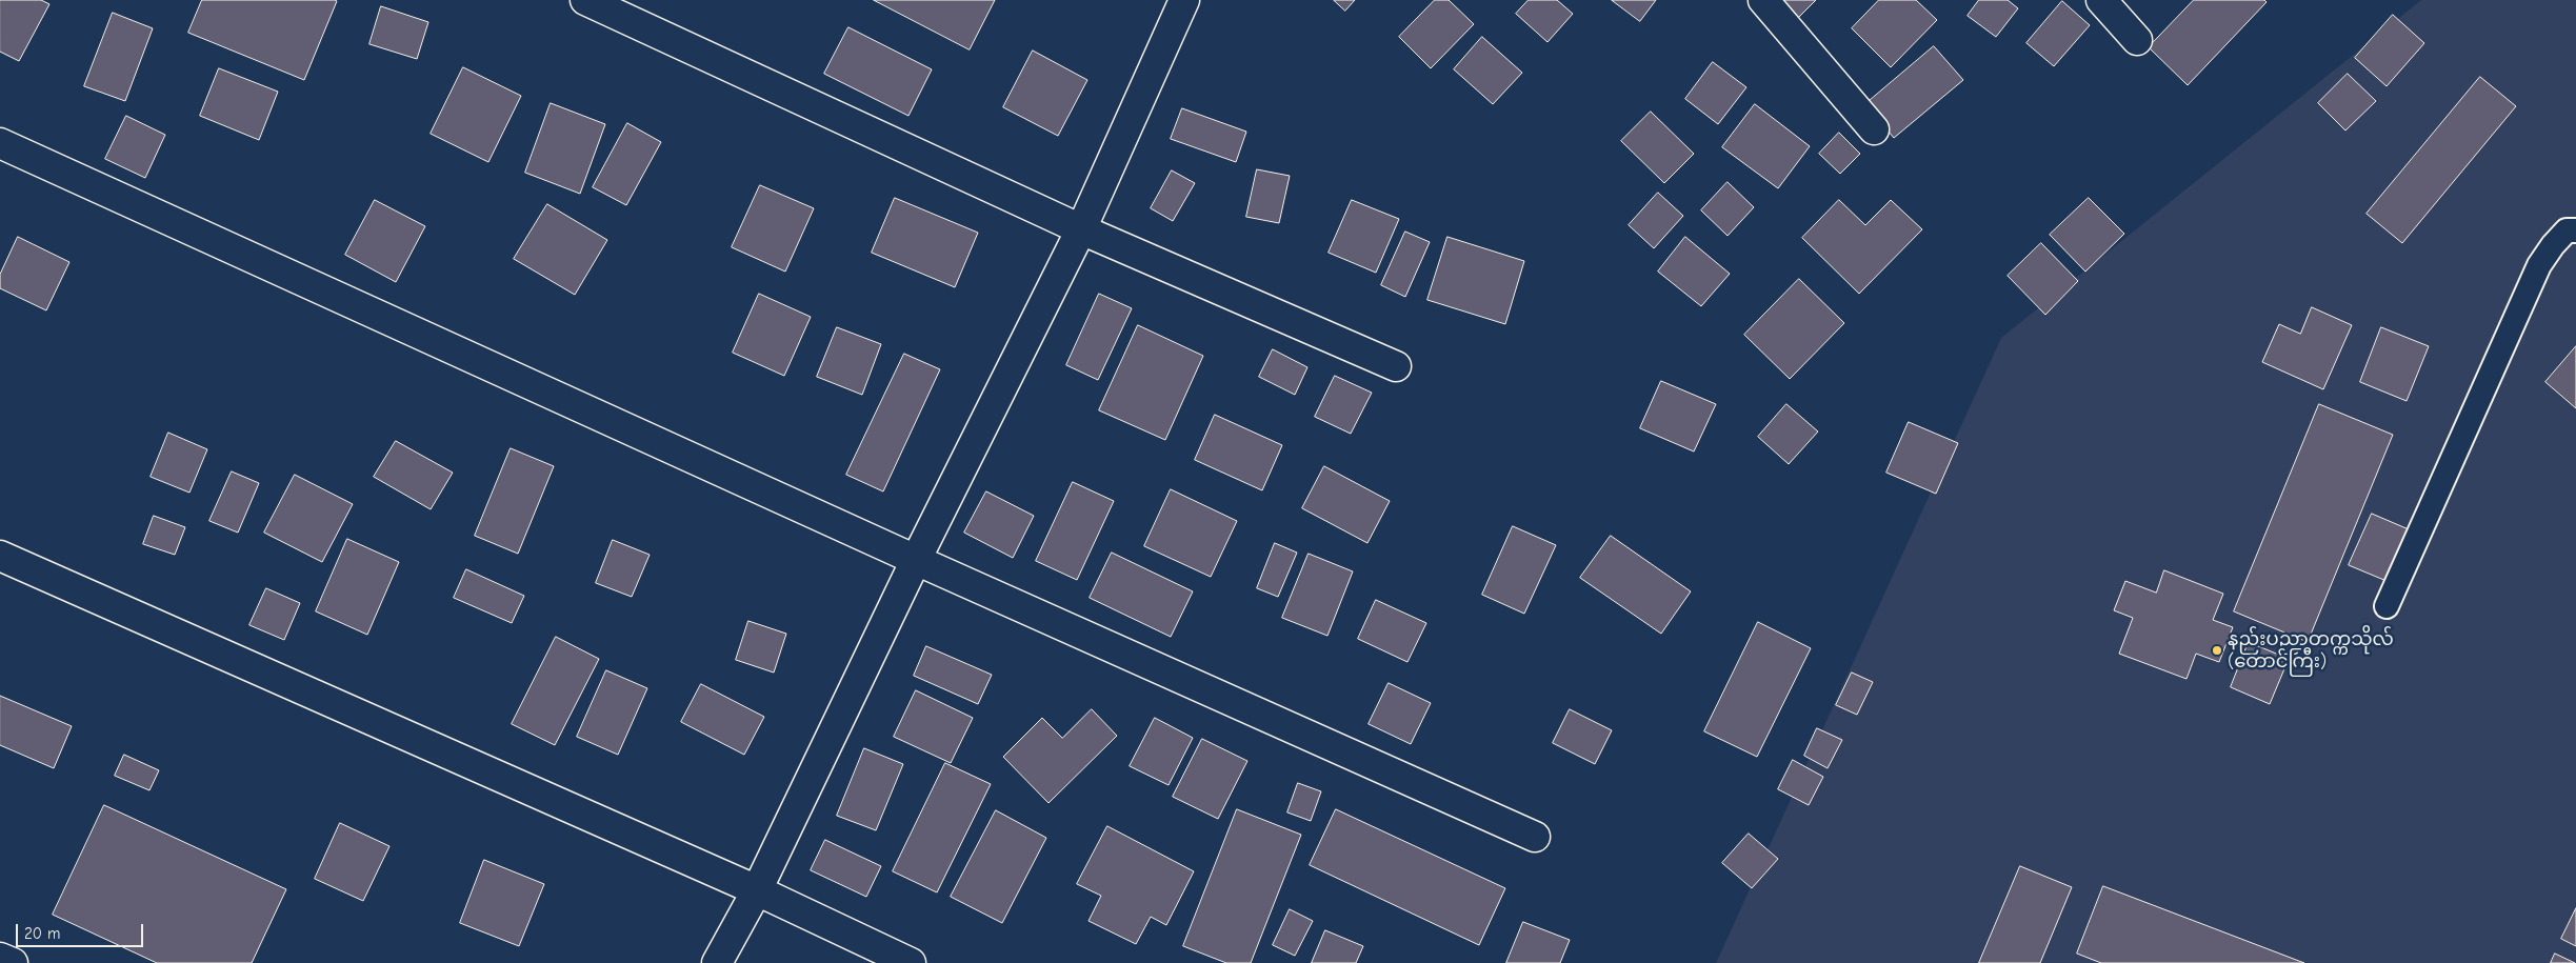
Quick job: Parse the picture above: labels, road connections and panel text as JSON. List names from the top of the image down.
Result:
{
  "places": ["နည်းပညာတက္ကသိုလ် (တောင်ကြီး)"],
  "scale_bar": "20 m"
}
